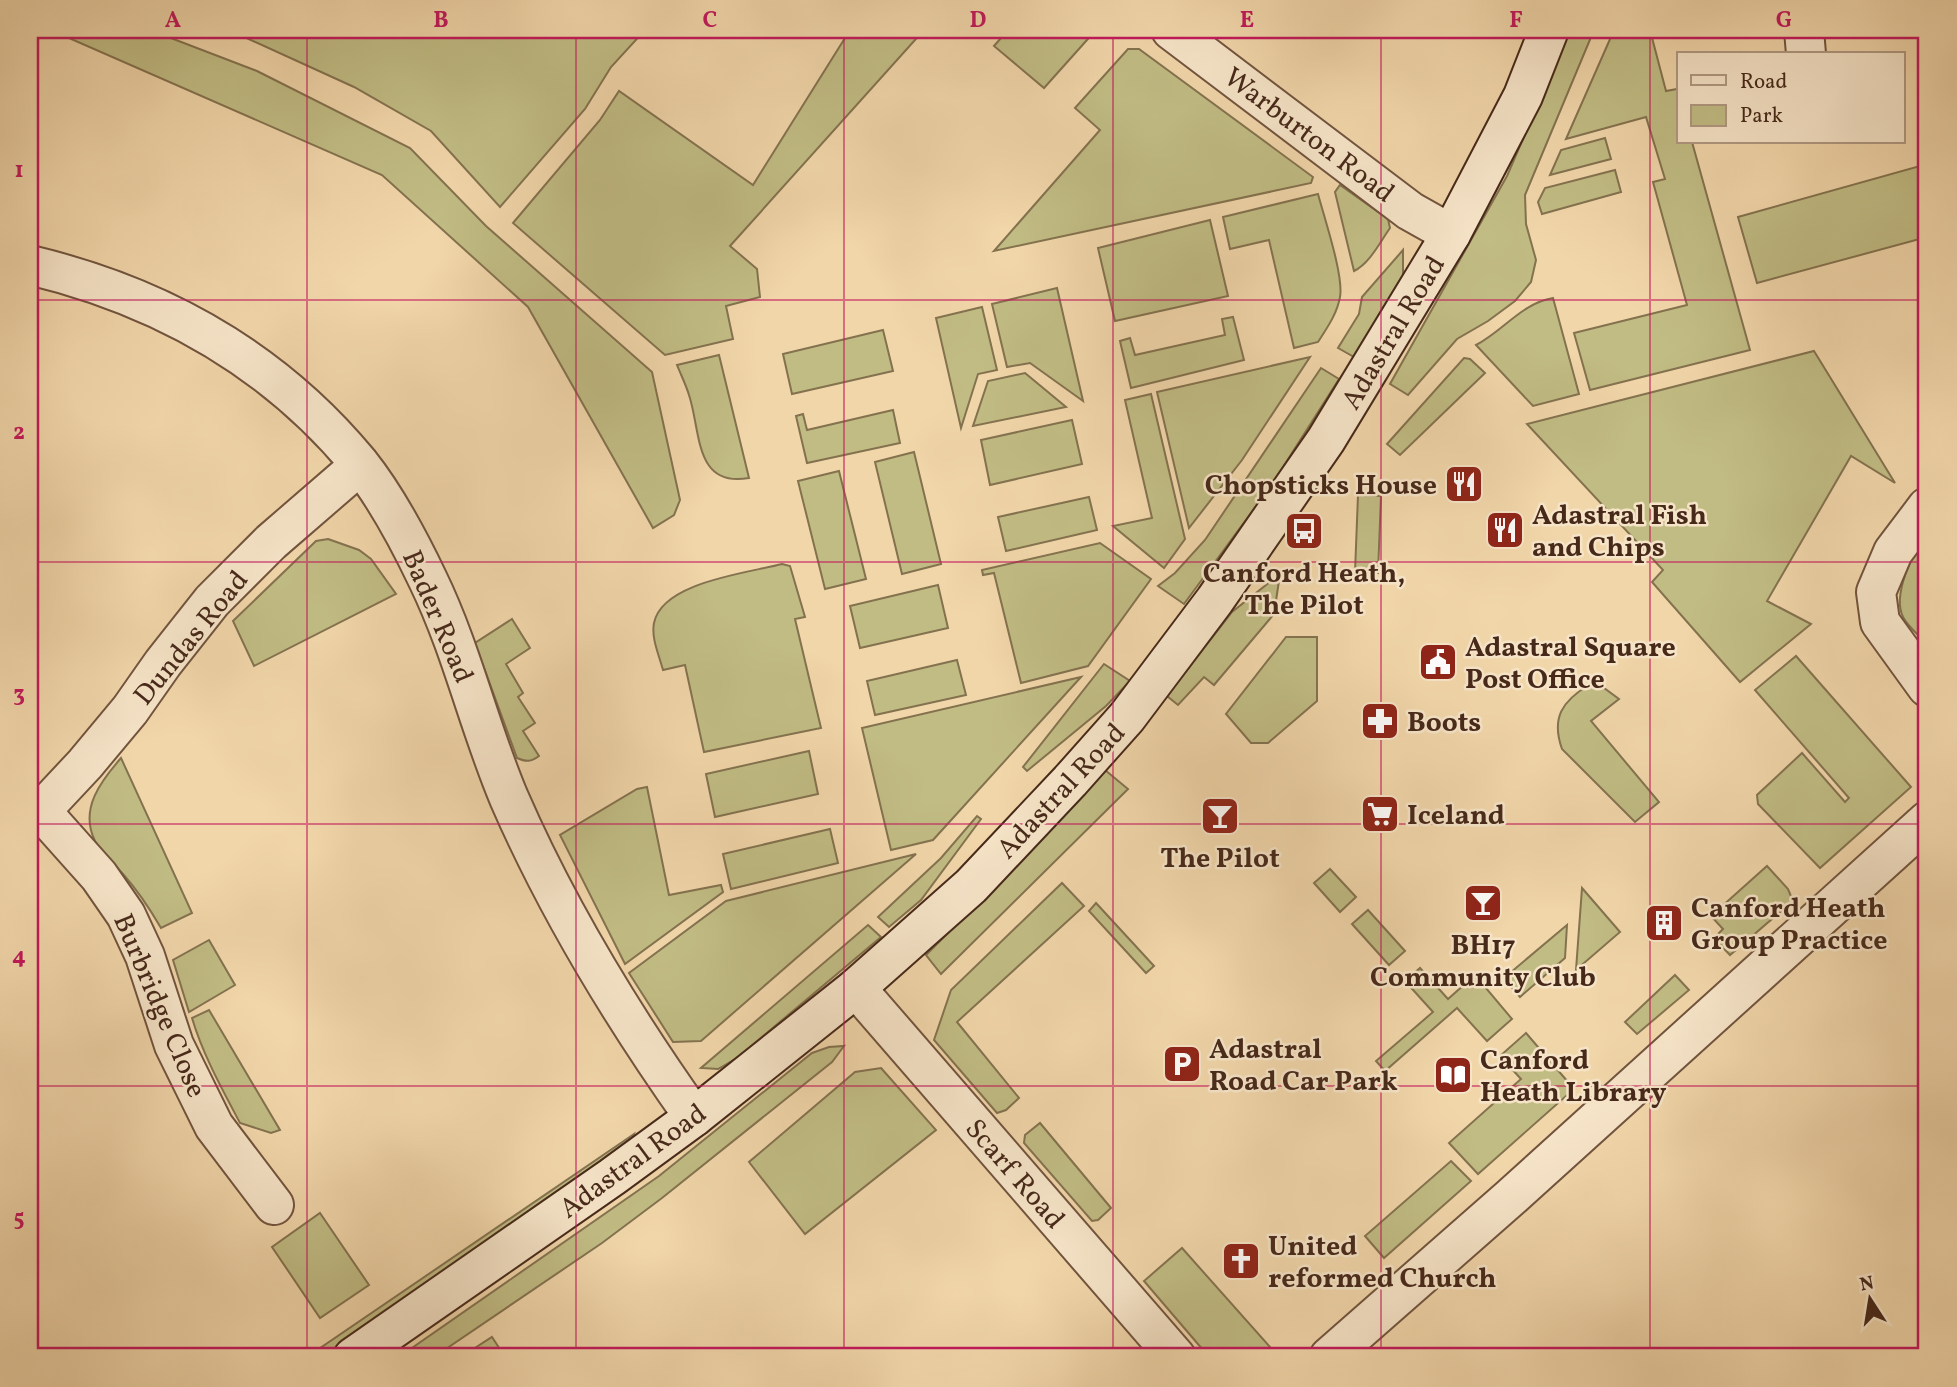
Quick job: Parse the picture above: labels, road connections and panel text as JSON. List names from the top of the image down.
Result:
{
  "streets": {
    "street": [
      "Warburton Road",
      "Adastral Road",
      "Bader Road",
      "Dundas Road",
      "Burbridge Close",
      "Scarf Road"
    ]
  },
  "crossings": [
    ["Warburton Road", "Adastral Road"],
    ["Adastral Road", "Bader Road"],
    ["Adastral Road", "Scarf Road"],
    ["Bader Road", "Dundas Road"],
    ["Dundas Road", "Burbridge Close"]
  ],
  "places": {
    "restaurant": ["Chopsticks House", "Adastral Fish and Chips"],
    "bus stop": ["Canford Heath, The Pilot"],
    "public building": ["Adastral Square Post Office"],
    "pharmacy": ["Boots"],
    "supermarket": ["Iceland"],
    "bar": ["The Pilot", "BH17 Community Club"],
    "building": ["Canford Heath Group Practice"],
    "parking": ["Adastral Road Car Park"],
    "library": ["Canford Heath Library"],
    "church": ["United reformed Church"]
  },
  "legend": ["Road", "Park"],
  "north": "top",
  "grid": {
    "columns": [
      "A",
      "B",
      "C",
      "D",
      "E",
      "F",
      "G"
    ],
    "rows": [
      "1",
      "2",
      "3",
      "4",
      "5"
    ]
  }
}
